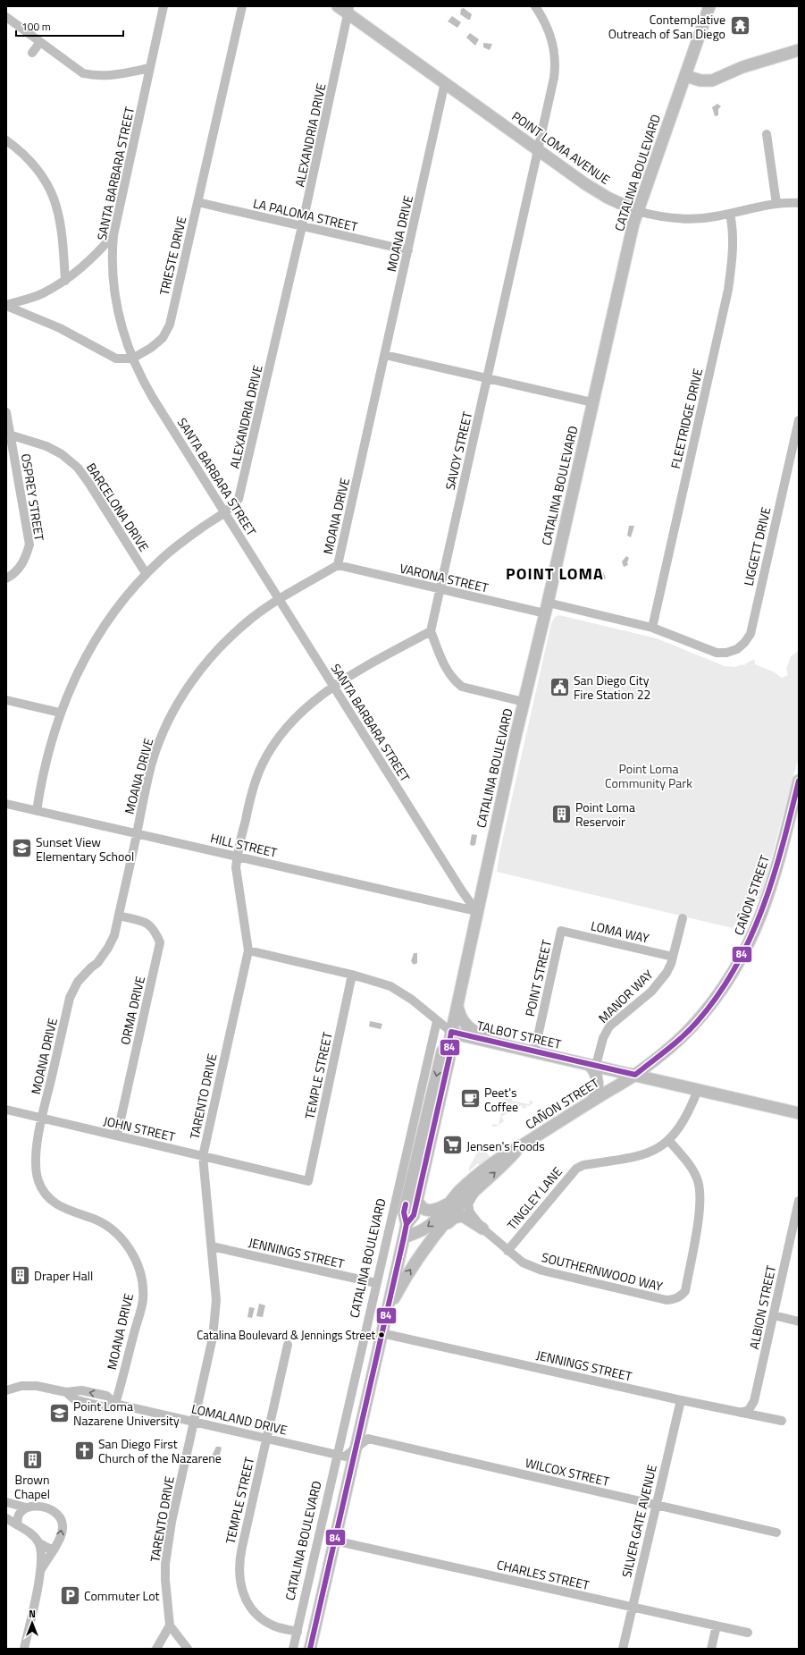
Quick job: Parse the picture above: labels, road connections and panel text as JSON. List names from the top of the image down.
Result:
{
  "streets": {
    "main road": [
      "POINT LOMA AVENUE",
      "CATALINA BOULEVARD",
      "CAÑON STREET",
      "TALBOT STREET"
    ],
    "street": [
      "ALEXANDRIA DRIVE",
      "SANTA BARBARA STREET",
      "LA PALOMA STREET",
      "MOANA DRIVE",
      "TRIESTE DRIVE",
      "FLEETRIDGE DRIVE",
      "SAVOY STREET",
      "OSPREY STREET",
      "BARCELONA DRIVE",
      "LIGGETT DRIVE",
      "VARONA STREET",
      "HILL STREET",
      "LOMA WAY",
      "POINT STREET",
      "MANOR WAY",
      "ORMA DRIVE",
      "TEMPLE STREET",
      "TARENTO DRIVE",
      "JOHN STREET",
      "TINGLEY LANE",
      "JENNINGS STREET",
      "SOUTHERNWOOD WAY",
      "ALBION STREET",
      "LOMALAND DRIVE",
      "WILCOX STREET",
      "SILVER GATE AVENUE",
      "CHARLES STREET"
    ]
  },
  "crossings": [
    ["ALEXANDRIA DRIVE", "POINT LOMA AVENUE"],
    ["ALEXANDRIA DRIVE", "SANTA BARBARA STREET"],
    ["ALEXANDRIA DRIVE", "LA PALOMA STREET"],
    ["ALEXANDRIA DRIVE", "BARCELONA DRIVE"],
    ["ALEXANDRIA DRIVE", "HILL STREET"],
    ["POINT LOMA AVENUE", "CATALINA BOULEVARD"],
    ["POINT LOMA AVENUE", "MOANA DRIVE"],
    ["POINT LOMA AVENUE", "FLEETRIDGE DRIVE"],
    ["POINT LOMA AVENUE", "SAVOY STREET"],
    ["CATALINA BOULEVARD", "SANTA BARBARA STREET"],
    ["CATALINA BOULEVARD", "VARONA STREET"],
    ["CATALINA BOULEVARD", "HILL STREET"],
    ["CATALINA BOULEVARD", "CAÑON STREET"],
    ["CATALINA BOULEVARD", "TALBOT STREET"],
    ["CATALINA BOULEVARD", "TEMPLE STREET"],
    ["CATALINA BOULEVARD", "JENNINGS STREET"],
    ["CATALINA BOULEVARD", "LOMALAND DRIVE"],
    ["CATALINA BOULEVARD", "WILCOX STREET"],
    ["CATALINA BOULEVARD", "CHARLES STREET"],
    ["SANTA BARBARA STREET", "MOANA DRIVE"],
    ["SANTA BARBARA STREET", "TRIESTE DRIVE"],
    ["SANTA BARBARA STREET", "HILL STREET"],
    ["SANTA BARBARA STREET", "TARENTO DRIVE"],
    ["LA PALOMA STREET", "MOANA DRIVE"],
    ["LA PALOMA STREET", "TRIESTE DRIVE"],
    ["MOANA DRIVE", "VARONA STREET"],
    ["MOANA DRIVE", "HILL STREET"],
    ["MOANA DRIVE", "ORMA DRIVE"],
    ["MOANA DRIVE", "JOHN STREET"],
    ["MOANA DRIVE", "LOMALAND DRIVE"],
    ["FLEETRIDGE DRIVE", "VARONA STREET"],
    ["SAVOY STREET", "VARONA STREET"],
    ["SAVOY STREET", "TARENTO DRIVE"],
    ["OSPREY STREET", "BARCELONA DRIVE"],
    ["LIGGETT DRIVE", "VARONA STREET"],
    ["HILL STREET", "TARENTO DRIVE"],
    ["CAÑON STREET", "TALBOT STREET"],
    ["CAÑON STREET", "SOUTHERNWOOD WAY"],
    ["LOMA WAY", "POINT STREET"],
    ["LOMA WAY", "MANOR WAY"],
    ["POINT STREET", "TALBOT STREET"],
    ["MANOR WAY", "TALBOT STREET"],
    ["ORMA DRIVE", "JOHN STREET"],
    ["TALBOT STREET", "TEMPLE STREET"],
    ["TALBOT STREET", "TARENTO DRIVE"],
    ["TALBOT STREET", "TINGLEY LANE"],
    ["TEMPLE STREET", "JOHN STREET"],
    ["TEMPLE STREET", "LOMALAND DRIVE"],
    ["TARENTO DRIVE", "JOHN STREET"],
    ["TARENTO DRIVE", "JENNINGS STREET"],
    ["TARENTO DRIVE", "LOMALAND DRIVE"],
    ["TINGLEY LANE", "SOUTHERNWOOD WAY"],
    ["JENNINGS STREET", "ALBION STREET"],
    ["JENNINGS STREET", "SILVER GATE AVENUE"],
    ["LOMALAND DRIVE", "WILCOX STREET"],
    ["WILCOX STREET", "SILVER GATE AVENUE"],
    ["SILVER GATE AVENUE", "CHARLES STREET"]
  ],
  "districts": ["POINT LOMA"],
  "parks": ["Point Loma Community Park"],
  "places": {
    "temple": ["Contemplative Outreach of San Diego"],
    "public building": ["San Diego City Fire Station 22"],
    "building": ["Point Loma Reservoir", "Draper Hall", "Brown Chapel"],
    "school or university": ["Sunset View Elementary School", "Point Loma Nazarene University"],
    "cafe": ["Peet's Coffee"],
    "supermarket": ["Jensen's Foods"],
    "other": ["Catalina Boulevard & Jennings Street"],
    "church": ["San Diego First Church of the Nazarene"],
    "parking": ["Commuter Lot"]
  },
  "lines": ["transit line 84"],
  "scale_bar": "100 m",
  "north": "top"
}
